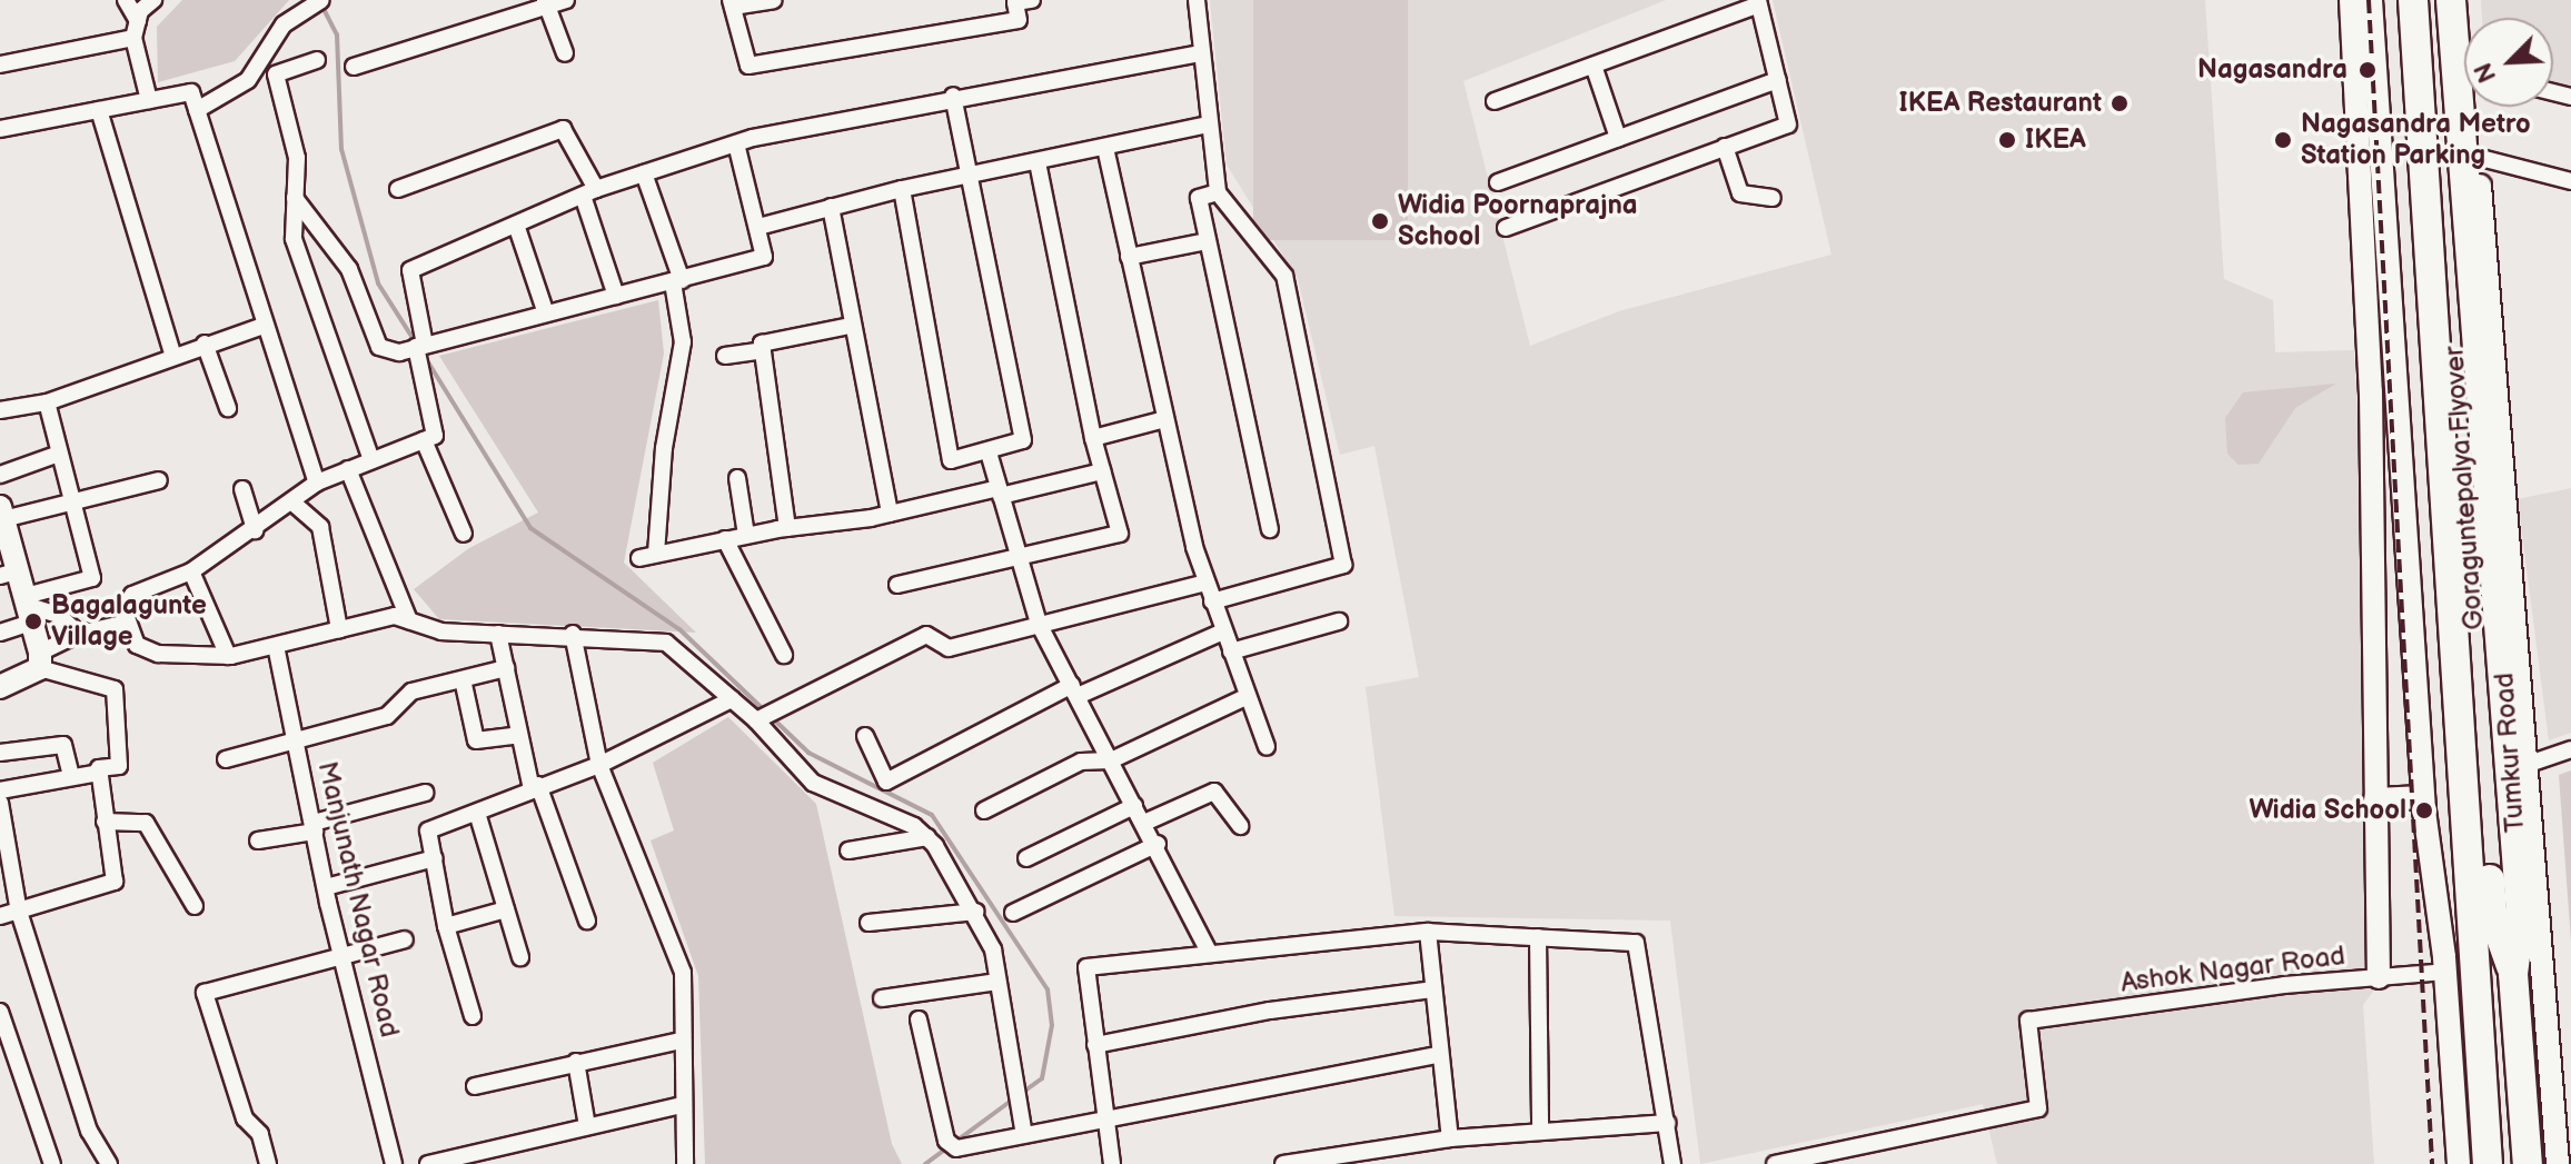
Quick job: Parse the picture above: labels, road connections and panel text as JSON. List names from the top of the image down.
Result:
{
  "streets": {
    "highway": ["Goraguntepalya Flyover", "Tumkur Road"],
    "street": ["Manjunath Nagar Road", "Ashok Nagar Road"]
  },
  "crossings": [
    ["Goraguntepalya Flyover", "Tumkur Road"]
  ],
  "places": [
    "Nagasandra",
    "IKEA Restaurant",
    "IKEA",
    "Nagasandra Metro Station Parking",
    "Widia Poornaprajna School",
    "Bagalagunte Village",
    "Widia School"
  ],
  "north": "bottom left"
}
